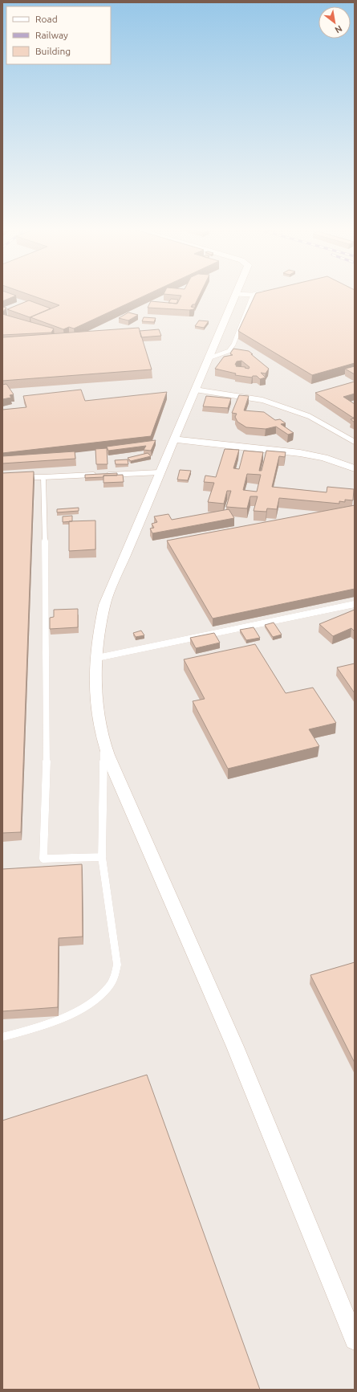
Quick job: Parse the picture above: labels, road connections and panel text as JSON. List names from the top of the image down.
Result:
{
  "legend": ["Road", "Railway", "Building"],
  "north": "bottom right"
}
